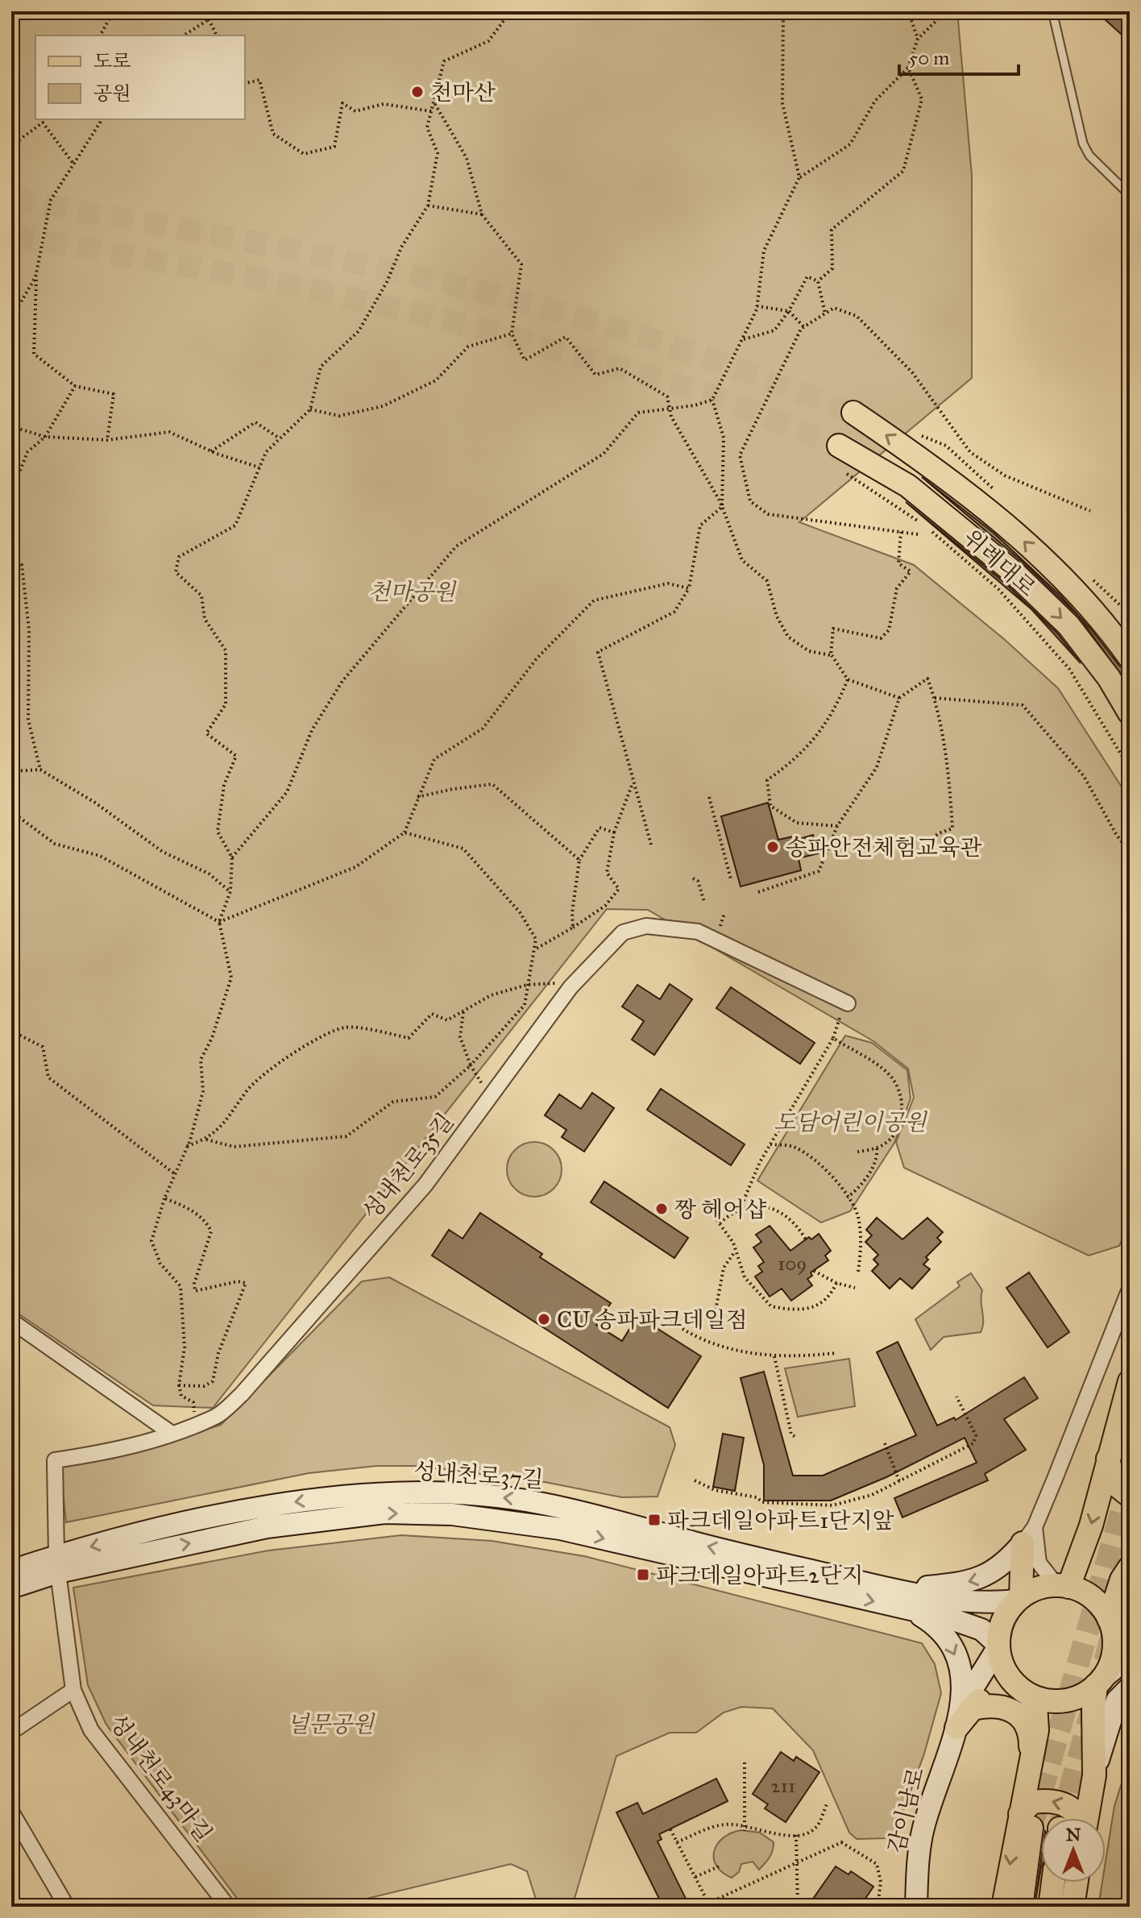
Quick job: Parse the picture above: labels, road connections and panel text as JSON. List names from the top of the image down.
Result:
{
  "streets": {
    "main road": ["위례대로", "성내천로37길", "감이남로"],
    "street": ["성내천로35길", "성내천로43마길"]
  },
  "crossings": [
    ["성내천로35길", "성내천로37길"],
    ["성내천로35길", "성내천로43마길"],
    ["성내천로37길", "성내천로43마길"]
  ],
  "parks": ["천마공원", "도담어린이공원", "널문공원"],
  "places": {
    "other": [
      "천마산",
      "송파안전체험교육관",
      "짱 헤어샵",
      "CU 송파파크데일점"
    ],
    "transit": ["파크데일아파트1단지앞", "파크데일아파트2단지"]
  },
  "house_numbers": ["109", "211"],
  "legend": ["도로", "공원"],
  "scale_bar": "50 m",
  "north": "top"
}
